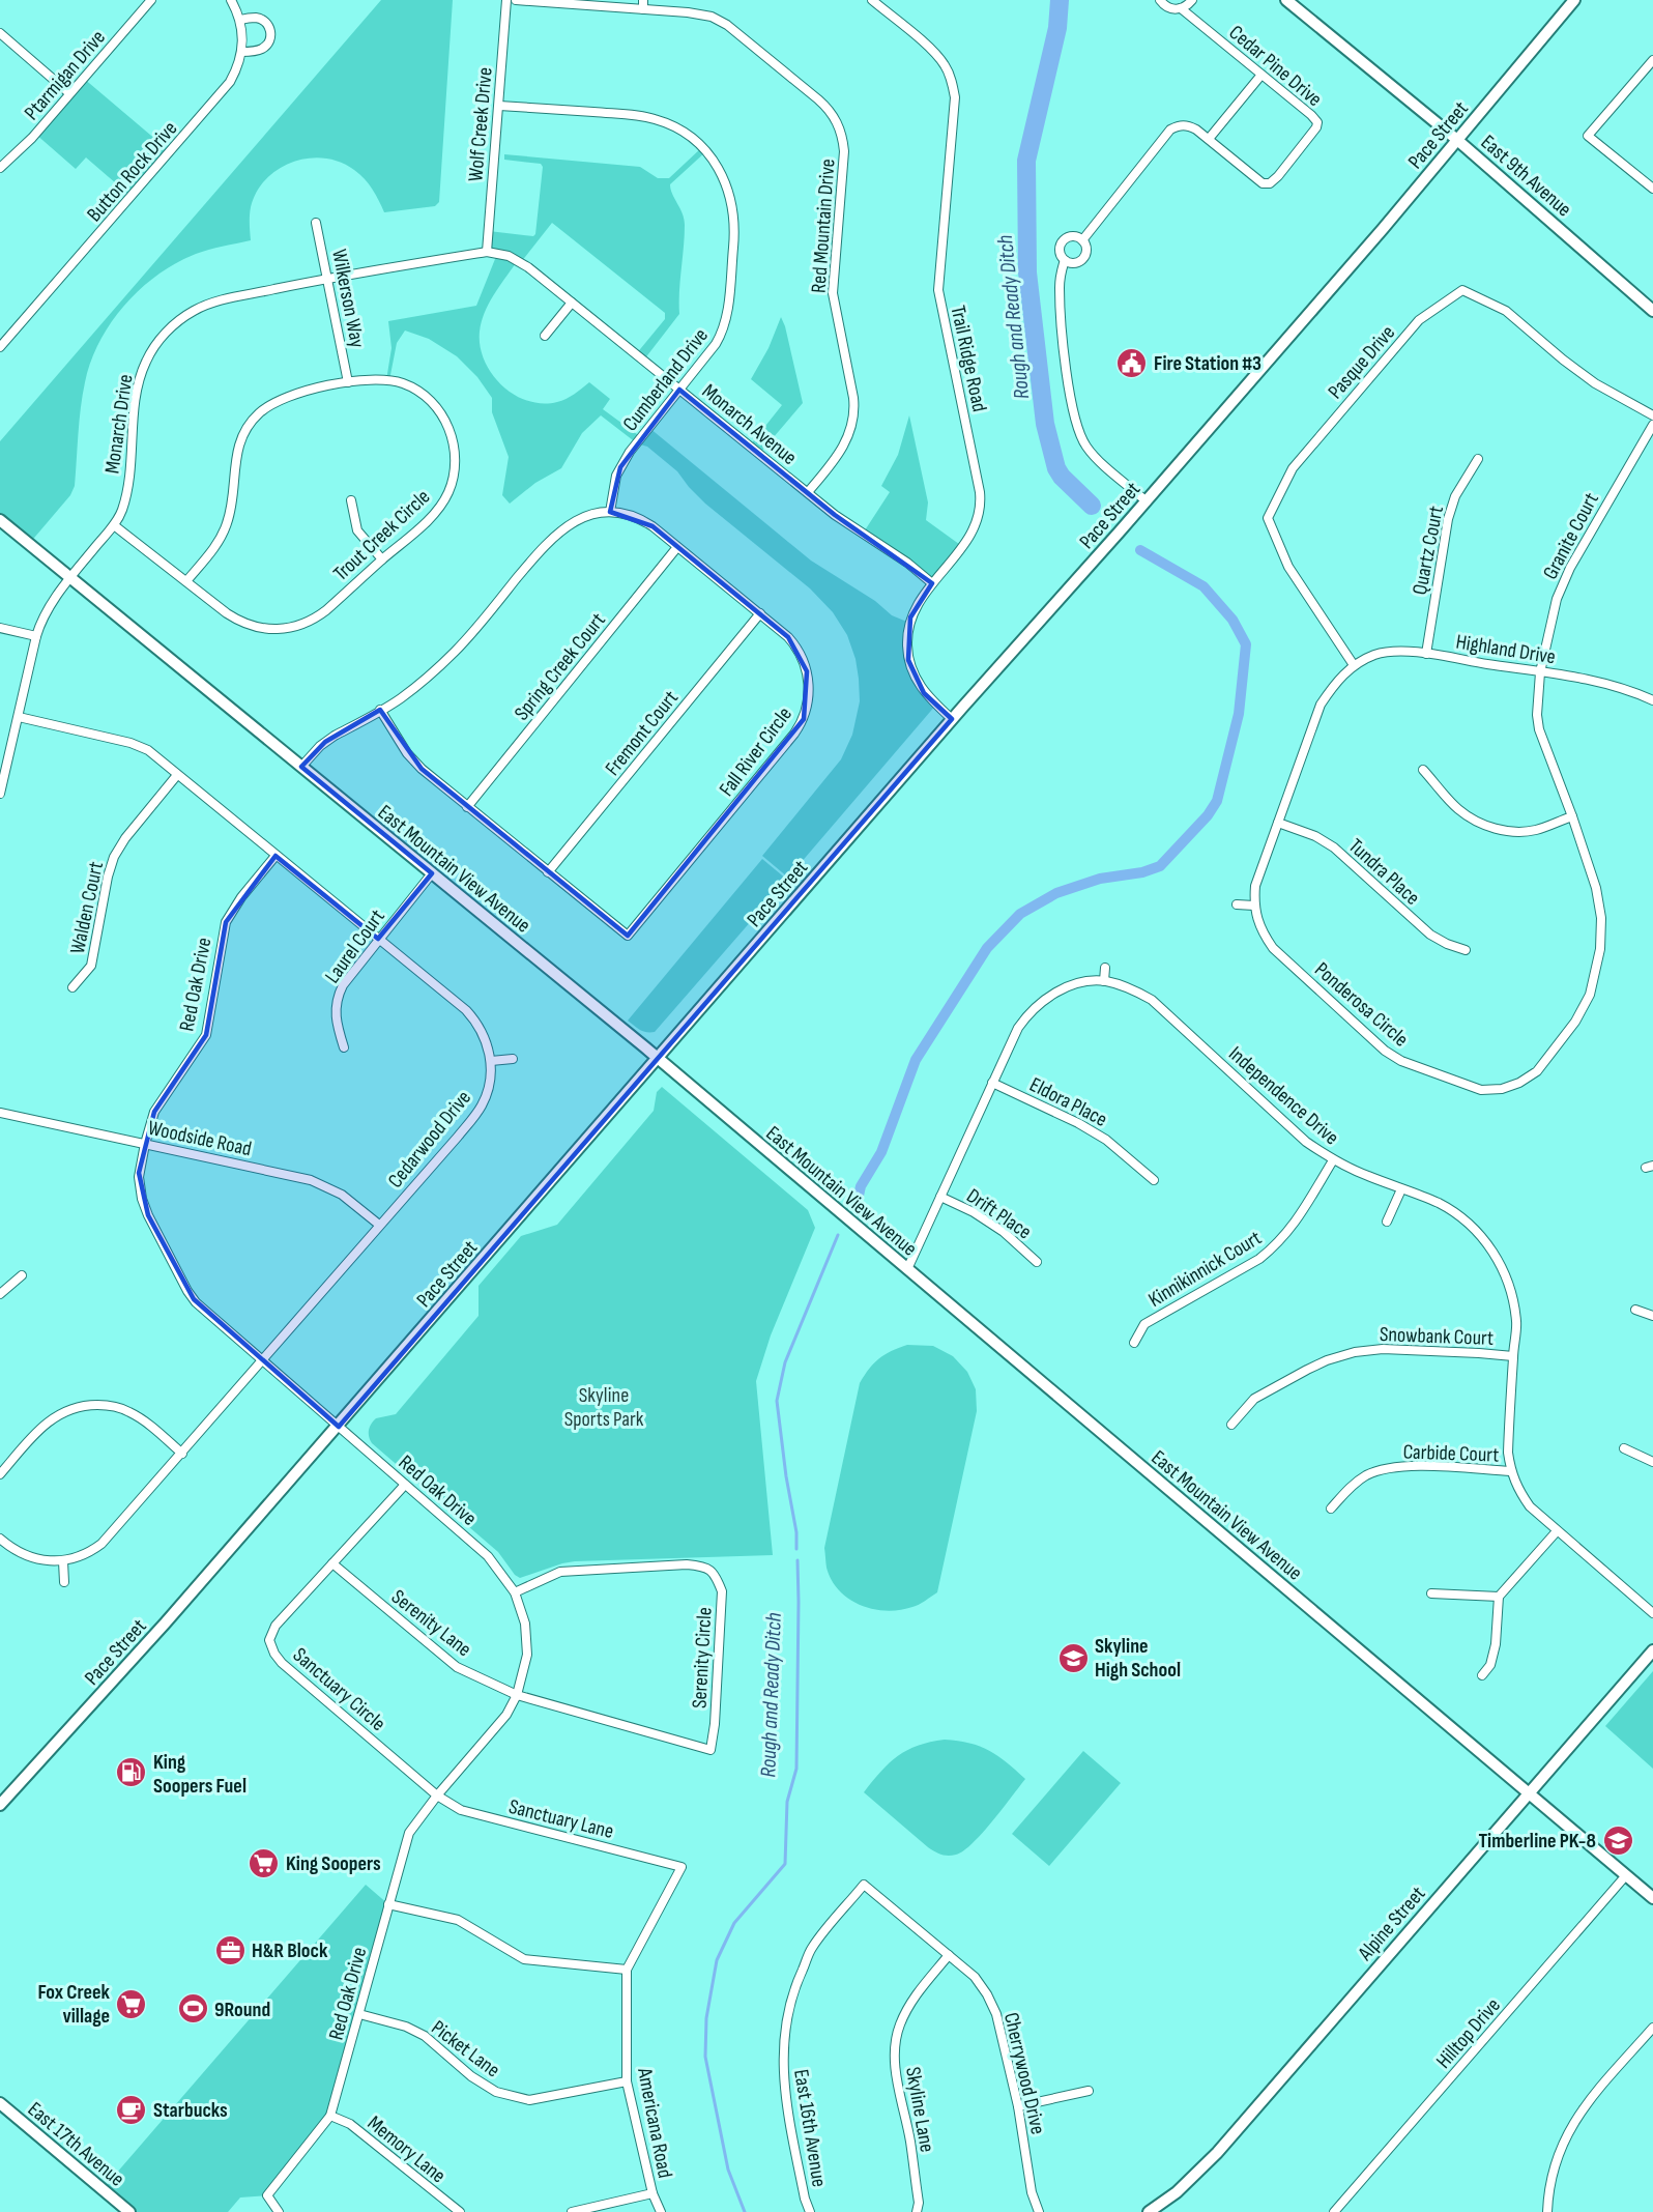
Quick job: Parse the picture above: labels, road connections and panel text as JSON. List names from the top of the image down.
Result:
{
  "streets": {
    "main road": [
      "Pace Street",
      "East 9th Avenue",
      "East Mountain View Avenue",
      "Alpine Street",
      "East 17th Avenue"
    ],
    "street": [
      "Cedar Pine Drive",
      "Ptarmigan Drive",
      "Wolf Creek Drive",
      "Button Rock Drive",
      "Red Mountain Drive",
      "Wilkerson Way",
      "Trail Ridge Road",
      "Pasque Drive",
      "Cumberland Drive",
      "Monarch Drive",
      "Monarch Avenue",
      "Trout Creek Circle",
      "Granite Court",
      "Quartz Court",
      "Highland Drive",
      "Spring Creek Court",
      "Fremont Court",
      "Fall River Circle",
      "Tundra Place",
      "Walden Court",
      "Laurel Court",
      "Red Oak Drive",
      "Ponderosa Circle",
      "Independence Drive",
      "Eldora Place",
      "Woodside Road",
      "Cedarwood Drive",
      "Drift Place",
      "Kinnikinnick Court",
      "Snowbank Court",
      "Carbide Court",
      "Serenity Lane",
      "Serenity Circle",
      "Sanctuary Circle",
      "Sanctuary Lane",
      "Hilltop Drive",
      "Picket Lane",
      "Cherrywood Drive",
      "Skyline Lane",
      "Americana Road",
      "East 16th Avenue",
      "Memory Lane"
    ]
  },
  "crossings": [
    ["Cedar Pine Drive", "Pace Street"],
    ["Wolf Creek Drive", "Cumberland Drive"],
    ["Wolf Creek Drive", "Monarch Drive"],
    ["Wolf Creek Drive", "Monarch Avenue"],
    ["Pace Street", "East 9th Avenue"],
    ["Pace Street", "Trail Ridge Road"],
    ["Pace Street", "East Mountain View Avenue"],
    ["Pace Street", "Red Oak Drive"],
    ["Red Mountain Drive", "Monarch Avenue"],
    ["Wilkerson Way", "Monarch Drive"],
    ["Wilkerson Way", "Trout Creek Circle"],
    ["Trail Ridge Road", "Monarch Avenue"],
    ["Pasque Drive", "Highland Drive"],
    ["Pasque Drive", "Ponderosa Circle"],
    ["Cumberland Drive", "Monarch Avenue"],
    ["Cumberland Drive", "Fall River Circle"],
    ["Monarch Drive", "Monarch Avenue"],
    ["Monarch Drive", "Trout Creek Circle"],
    ["Monarch Drive", "East Mountain View Avenue"],
    ["Monarch Drive", "Cedarwood Drive"],
    ["Granite Court", "Highland Drive"],
    ["Granite Court", "Ponderosa Circle"],
    ["Quartz Court", "Highland Drive"],
    ["Highland Drive", "Ponderosa Circle"],
    ["Spring Creek Court", "Fall River Circle"],
    ["Fremont Court", "Fall River Circle"],
    ["Fall River Circle", "East Mountain View Avenue"],
    ["East Mountain View Avenue", "Laurel Court"],
    ["East Mountain View Avenue", "Independence Drive"],
    ["East Mountain View Avenue", "Alpine Street"],
    ["East Mountain View Avenue", "Hilltop Drive"],
    ["Tundra Place", "Ponderosa Circle"],
    ["Walden Court", "Cedarwood Drive"],
    ["Laurel Court", "Cedarwood Drive"],
    ["Red Oak Drive", "Woodside Road"],
    ["Red Oak Drive", "Cedarwood Drive"],
    ["Red Oak Drive", "Serenity Lane"],
    ["Red Oak Drive", "Serenity Circle"],
    ["Red Oak Drive", "Sanctuary Circle"],
    ["Red Oak Drive", "Sanctuary Lane"],
    ["Red Oak Drive", "Picket Lane"],
    ["Red Oak Drive", "Memory Lane"],
    ["Independence Drive", "Eldora Place"],
    ["Independence Drive", "Drift Place"],
    ["Independence Drive", "Kinnikinnick Court"],
    ["Independence Drive", "Snowbank Court"],
    ["Independence Drive", "Carbide Court"],
    ["Woodside Road", "Cedarwood Drive"],
    ["Serenity Lane", "Serenity Circle"],
    ["Serenity Lane", "Sanctuary Circle"],
    ["Sanctuary Circle", "Sanctuary Lane"],
    ["Sanctuary Lane", "Americana Road"],
    ["Picket Lane", "Americana Road"],
    ["Cherrywood Drive", "Skyline Lane"],
    ["Cherrywood Drive", "East 16th Avenue"]
  ],
  "water": ["Rough and Ready Ditch"],
  "parks": ["Skyline Sports Park"],
  "places": {
    "public building": ["Fire Station #3"],
    "school or university": ["Skyline High School", "Timberline PK-8"],
    "fuel station": ["King Soopers Fuel"],
    "supermarket": ["King Soopers", "Fox Creek village"],
    "office": ["H&R Block"],
    "sports": ["9Round"],
    "cafe": ["Starbucks"]
  }
}
